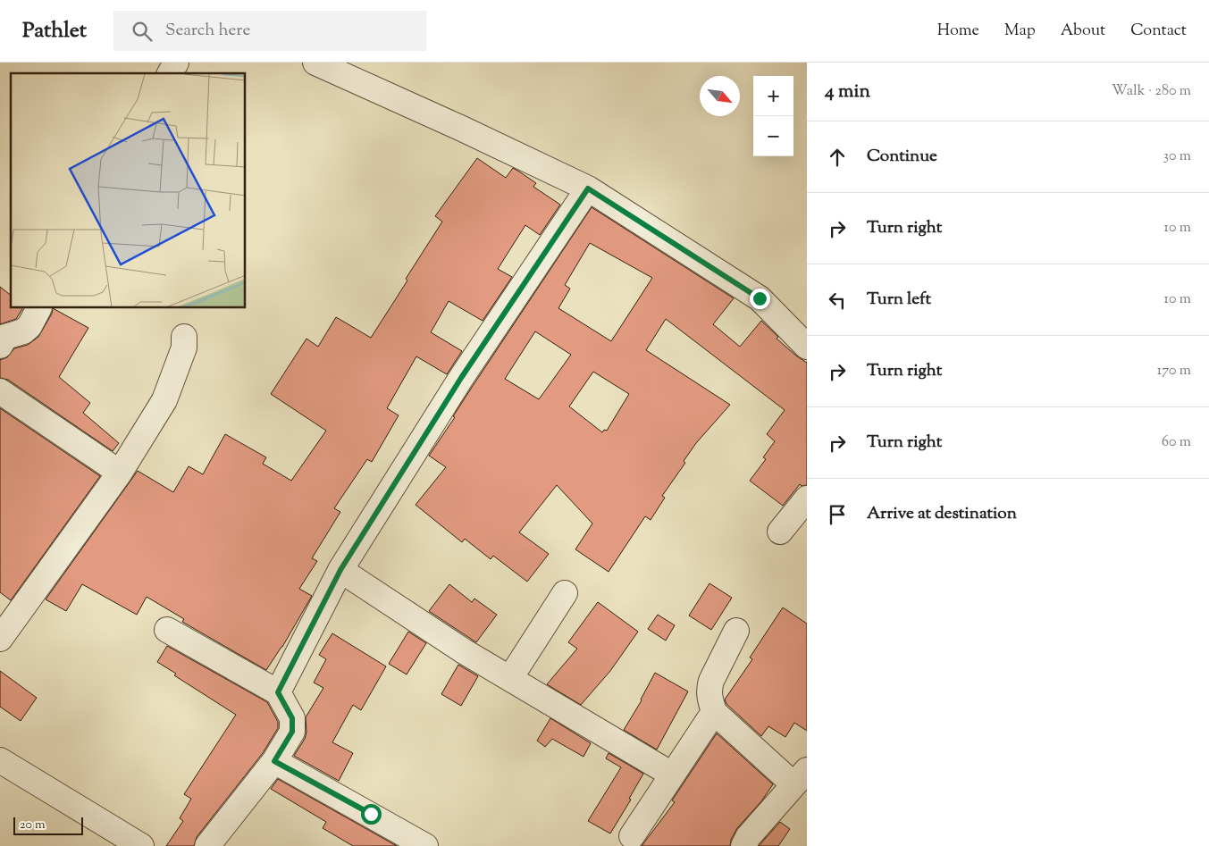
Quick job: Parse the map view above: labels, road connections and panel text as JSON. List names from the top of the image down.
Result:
{
  "scale_bar": "20 m",
  "north": "bottom right",
  "page": {
    "header": "Pathlet",
    "search": "Search here",
    "nav": [
      "Home",
      "Map",
      "About",
      "Contact"
    ],
    "heading": ["4 min", "Walk · 280 m"],
    "map_buttons": ["+", "−"],
    "list": [
      ["Continue", "30 m"],
      ["Turn right", "10 m"],
      ["Turn left", "10 m"],
      ["Turn right", "170 m"],
      ["Turn right", "60 m"],
      "Arrive at destination"
    ],
    "scale": "20 m"
  }
}
